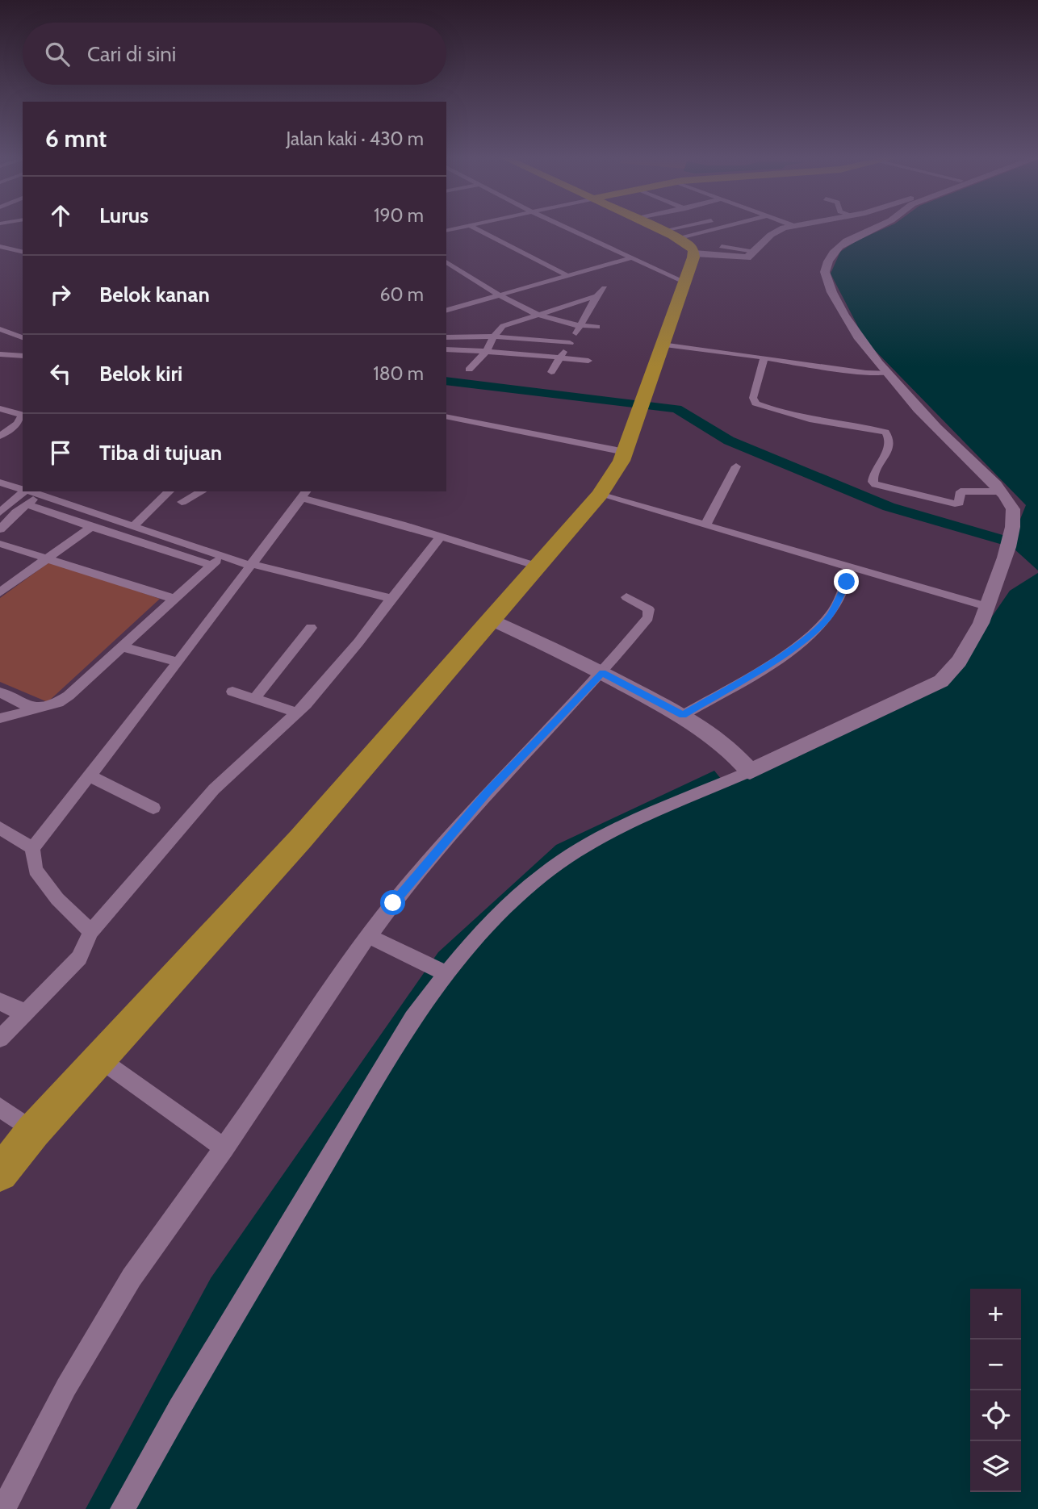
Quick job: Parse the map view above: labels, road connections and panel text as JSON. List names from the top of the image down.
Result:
{
  "page": {
    "search": "Cari di sini",
    "heading": ["6 mnt", "Jalan kaki · 430 m"],
    "list": [
      ["Lurus", "190 m"],
      ["Belok kanan", "60 m"],
      ["Belok kiri", "180 m"],
      "Tiba di tujuan"
    ],
    "map_buttons": ["+", "−"]
  }
}
